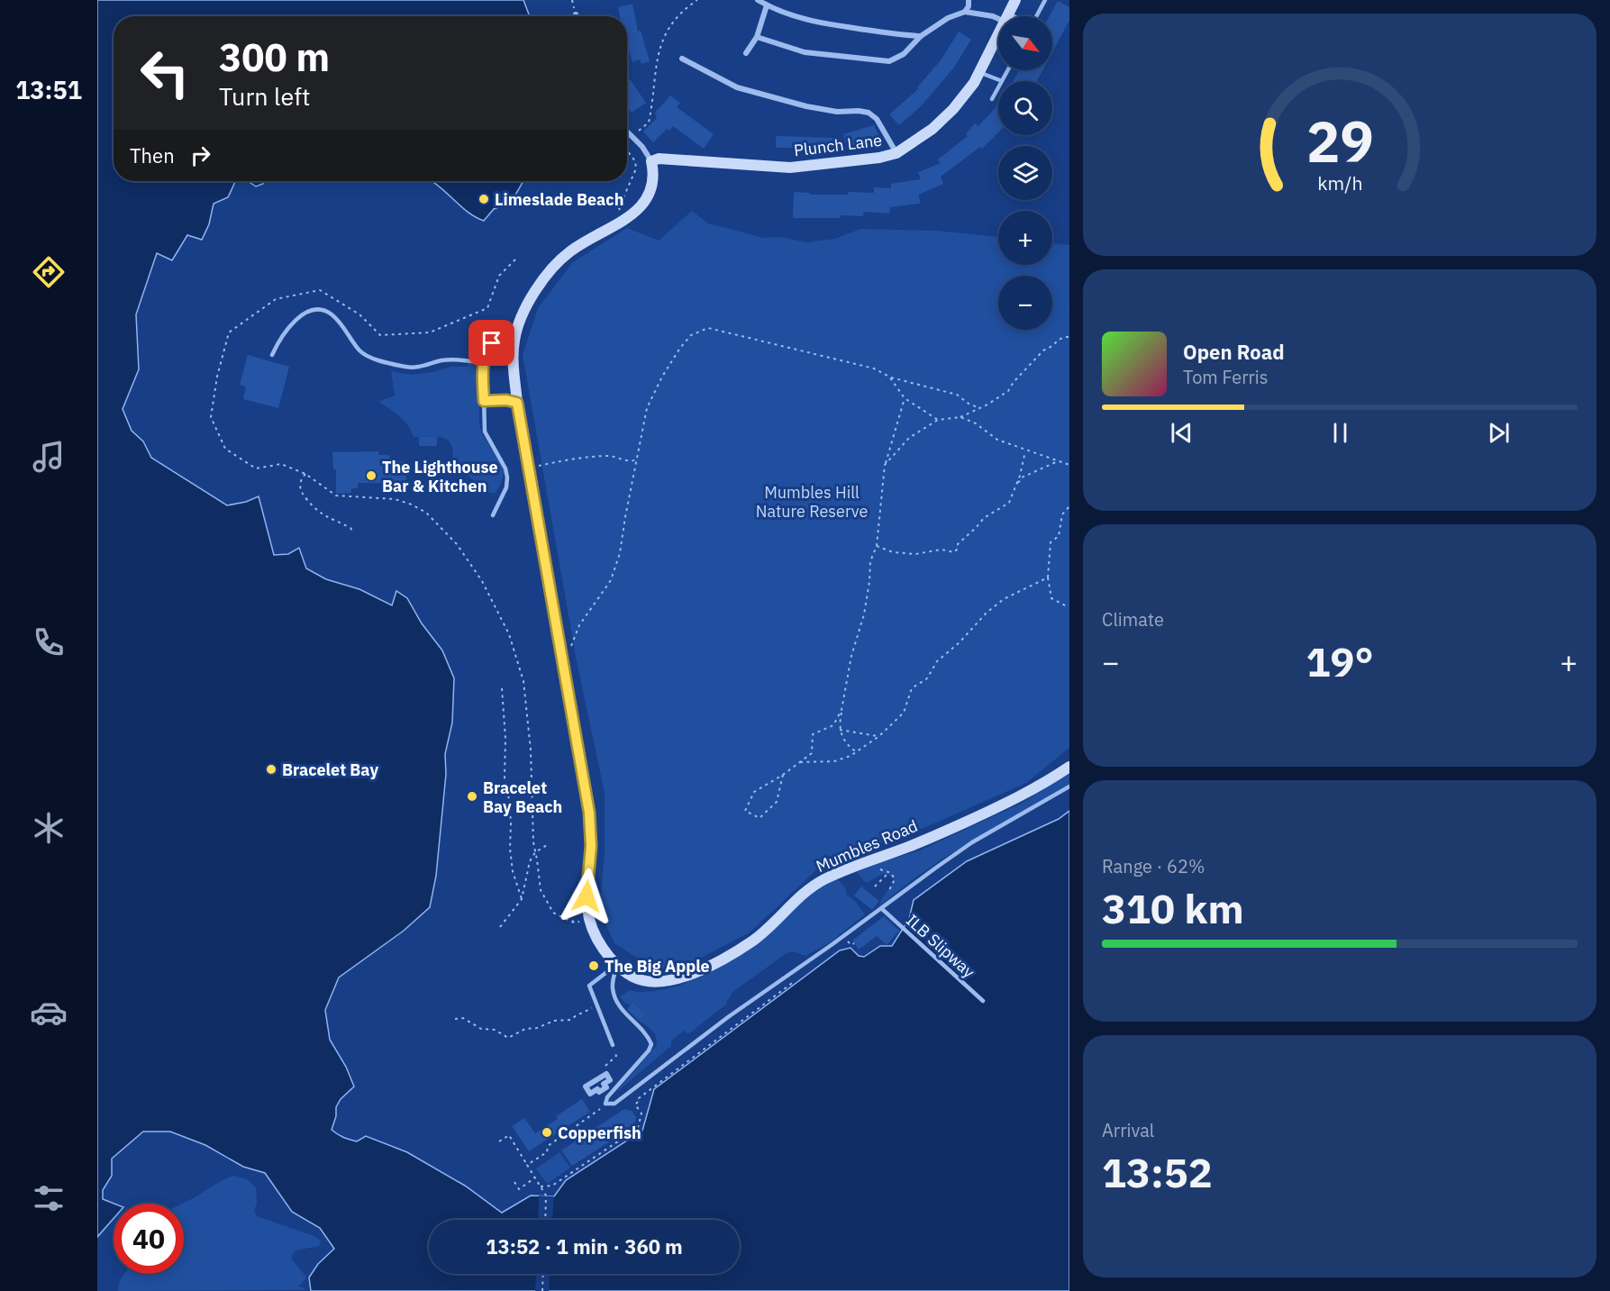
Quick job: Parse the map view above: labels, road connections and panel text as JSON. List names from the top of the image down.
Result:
{
  "streets": {
    "street": ["Plunch Lane", "Mumbles Road"],
    "lane": ["ILB Slipway"]
  },
  "crossings": [
    ["Plunch Lane", "Mumbles Road"]
  ],
  "parks": ["Mumbles Hill Nature Reserve"],
  "places": [
    "Limeslade Beach",
    "The Lighthouse Bar & Kitchen",
    "Bracelet Bay",
    "Bracelet Bay Beach",
    "The Big Apple",
    "Copperfish"
  ],
  "north": "bottom right",
  "page": {
    "tabs": "13:51",
    "map_buttons": ["+", "−"],
    "turn": ["300 m", "Turn left"],
    "then": "Then",
    "song": ["Open Road", "Tom Ferris"],
    "tile": [
      "Climate",
      ["Range · 62%", "310 km"],
      ["Arrival", "13:52"]
    ],
    "heat": ["−", "19°", "+"],
    "limit": "40",
    "trip": "13:52 · 1 min · 360 m",
    "gauge": ["29", "km/h"]
  }
}
